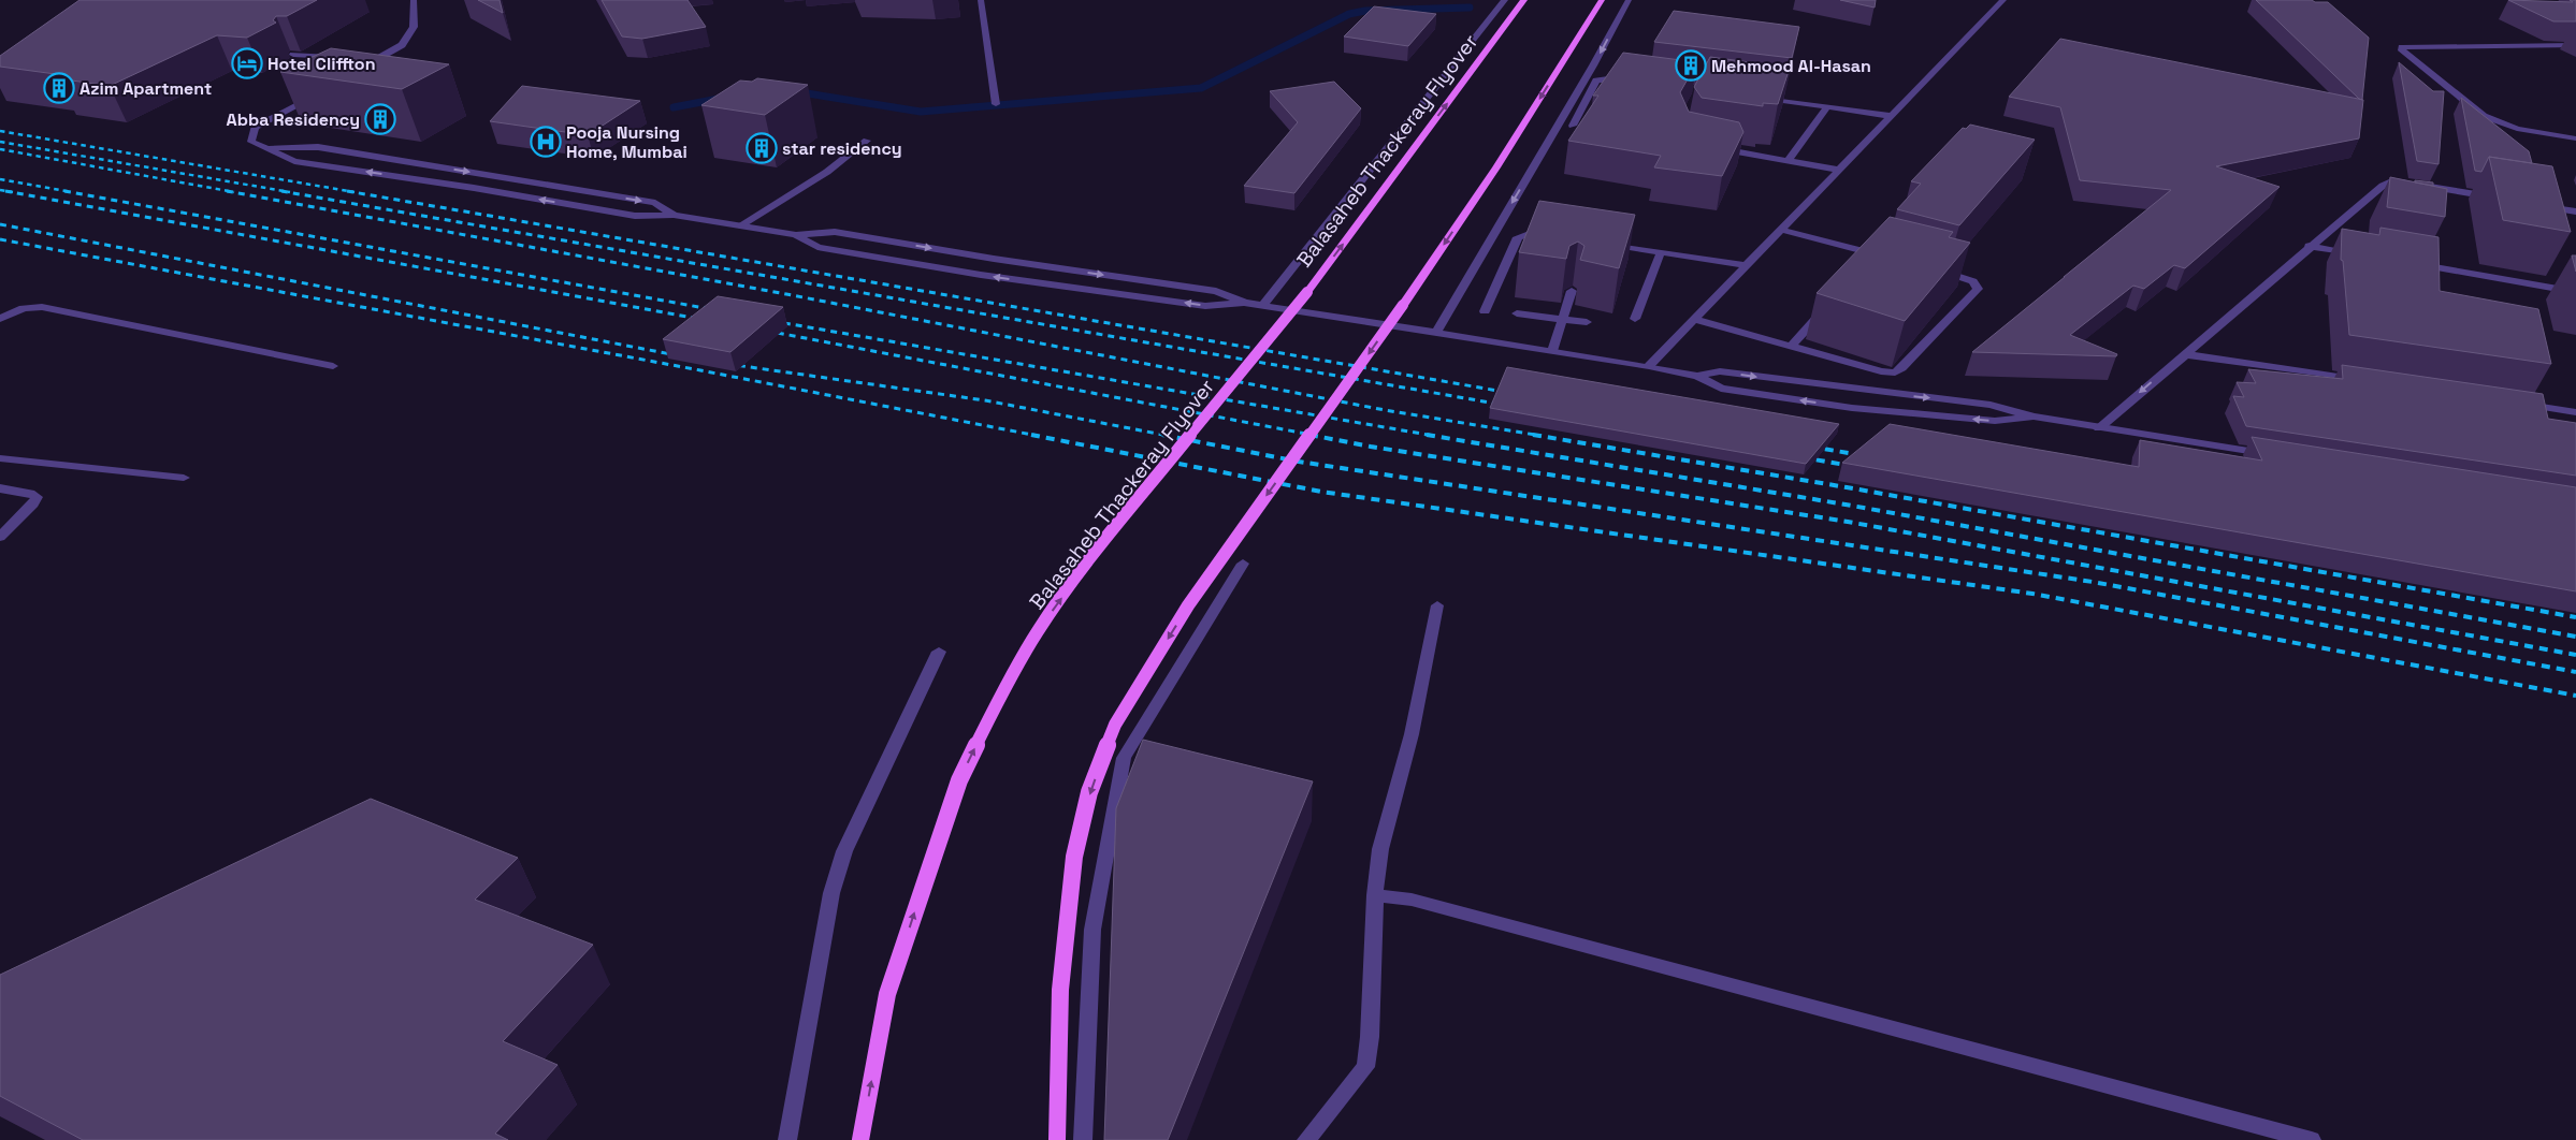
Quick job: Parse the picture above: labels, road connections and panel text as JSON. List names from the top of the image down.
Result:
{
  "streets": {
    "main road": ["Balasaheb Thackeray Flyover"]
  },
  "places": {
    "hotel": ["Hotel Cliffton"],
    "building": [
      "Mehmood Al-Hasan",
      "Azim Apartment",
      "Abba Residency",
      "star residency"
    ],
    "hospital": ["Pooja Nursing Home, Mumbai"]
  }
}
